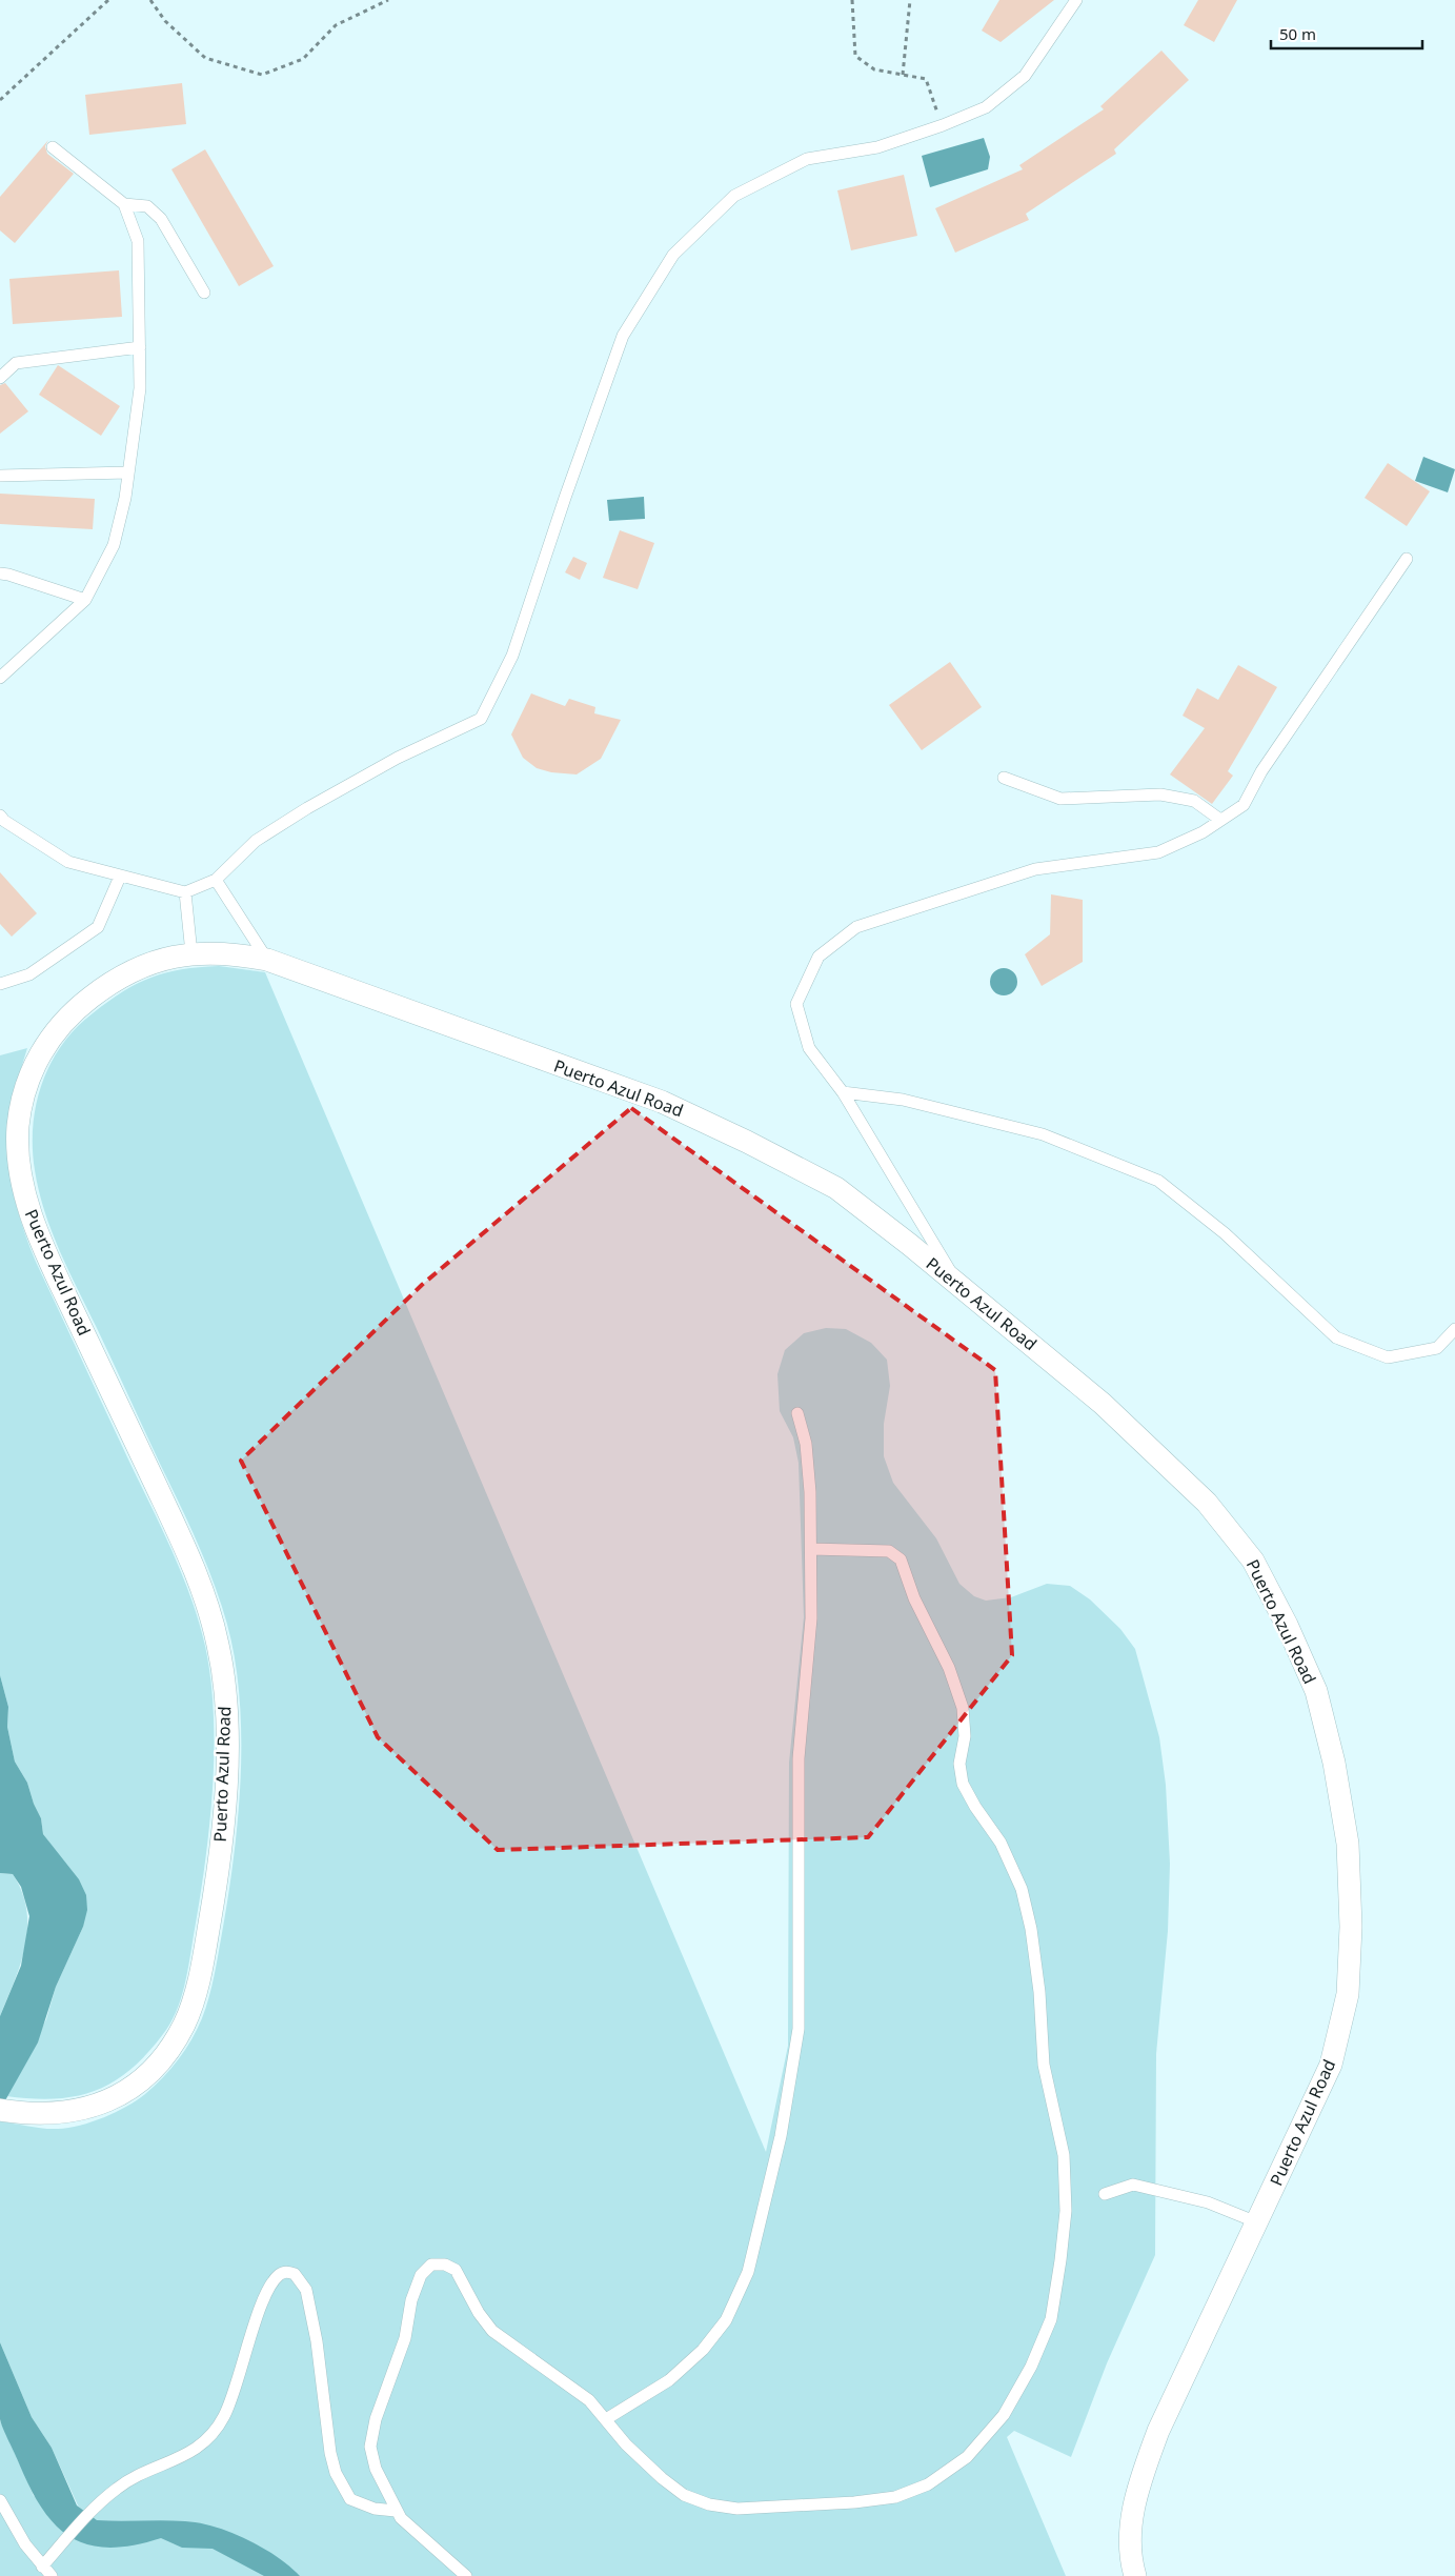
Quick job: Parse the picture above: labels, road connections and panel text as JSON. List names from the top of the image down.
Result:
{
  "streets": {
    "street": ["Puerto Azul Road"]
  },
  "scale_bar": "50 m"
}
